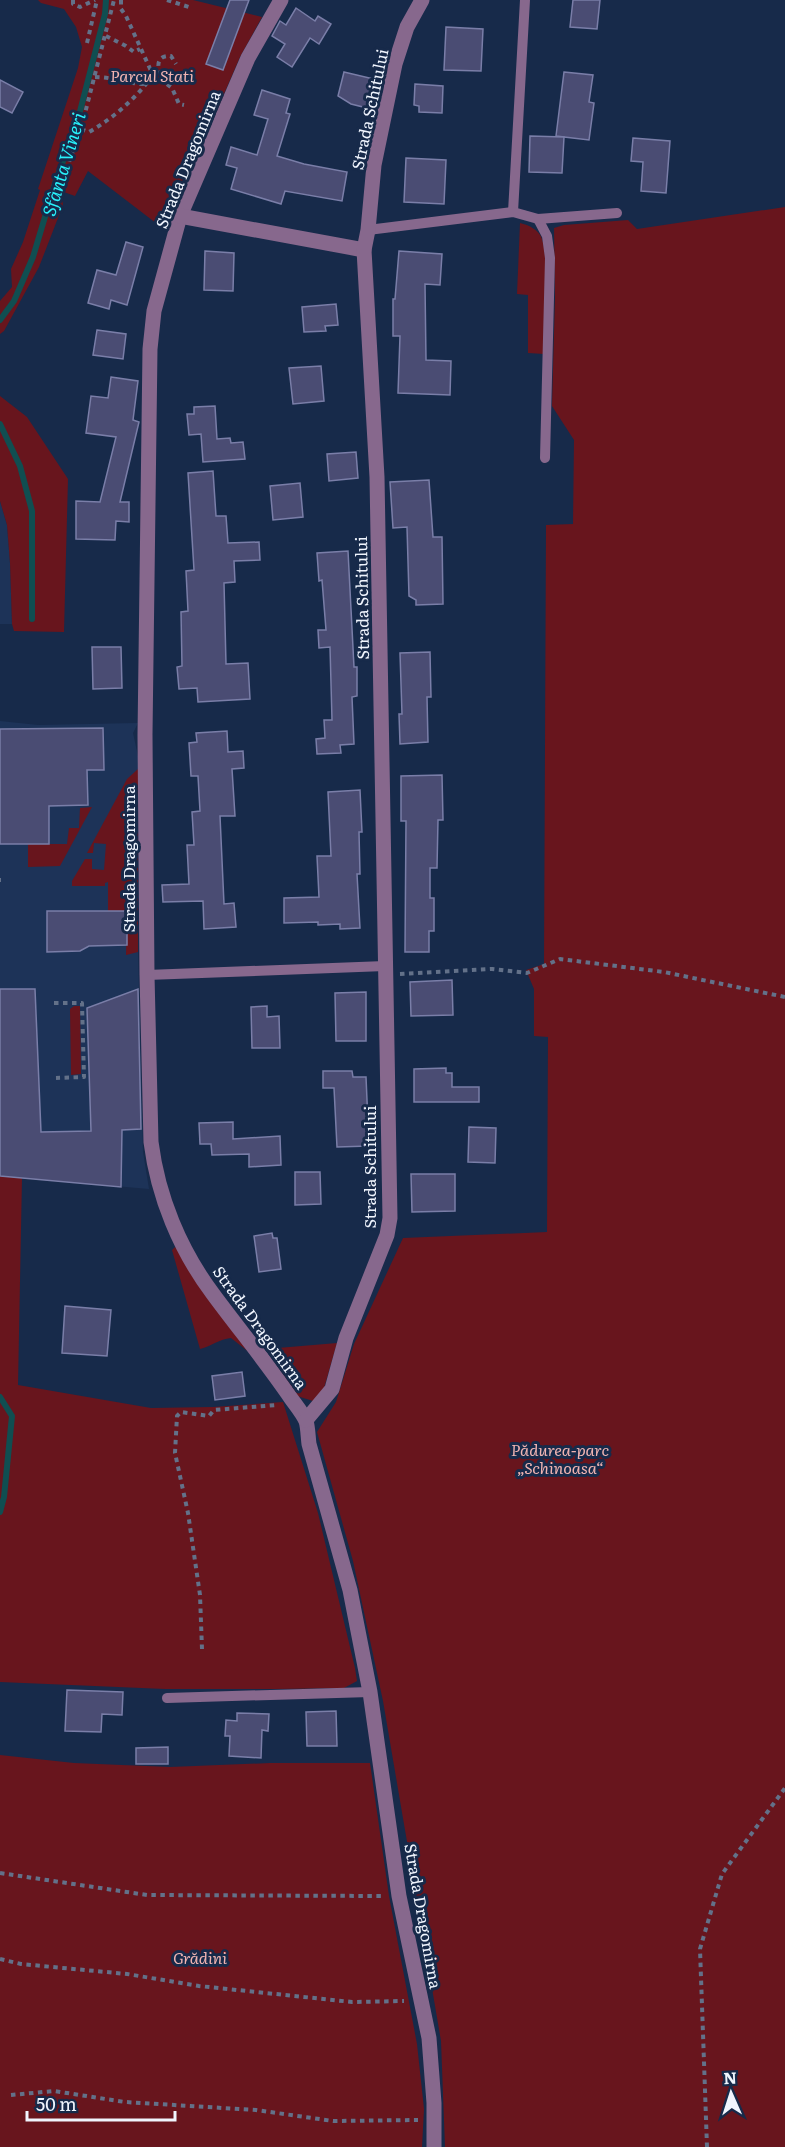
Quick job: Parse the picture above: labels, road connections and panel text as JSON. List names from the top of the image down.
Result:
{
  "streets": {
    "street": ["Strada Schitului", "Strada Dragomirna"]
  },
  "crossings": [
    ["Strada Schitului", "Strada Dragomirna"]
  ],
  "water": ["Sfânta Vineri"],
  "parks": ["Parcul Stati", "Pădurea-parc „Schinoasa“", "Grădini"],
  "scale_bar": "50 m",
  "north": "top"
}
